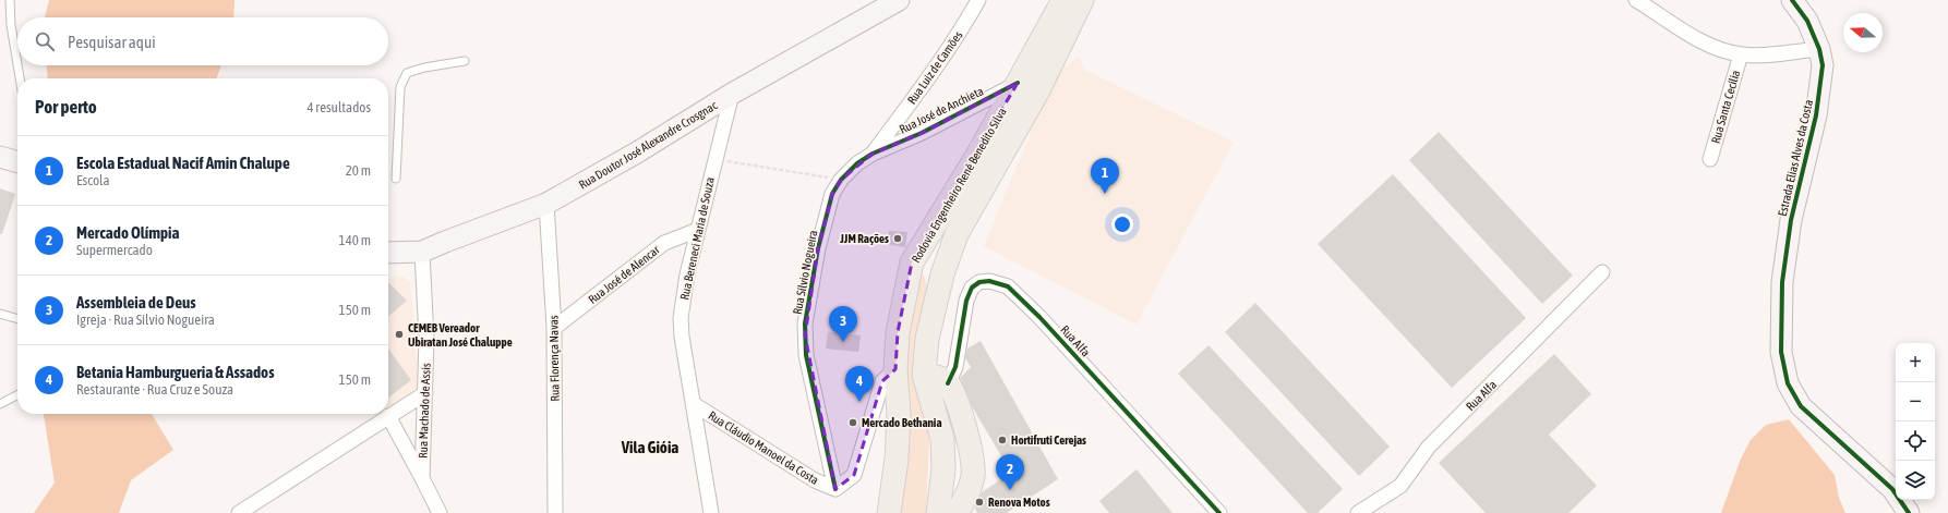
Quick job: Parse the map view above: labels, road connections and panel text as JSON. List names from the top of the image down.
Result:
{
  "streets": {
    "main road": ["Rua Doutor José Alexandre Crosgnac", "Estrada Elias Alves da Costa", "Rodovia Engenheiro Renê Benedito Silva"],
    "street": [
      "Rua Luiz de Camões",
      "Rua Santa Cecília",
      "Rua José de Anchieta",
      "Rua Bereneci Maria de Souza",
      "Rua Sílvio Nogueira",
      "Rua José de Alencar",
      "Rua Alfa",
      "Rua Florença Navas",
      "Rua Machado de Assis",
      "Rua Cláudio Manoel da Costa"
    ]
  },
  "crossings": [
    ["Rua Luiz de Camões", "Rua José de Anchieta"],
    ["Rua Luiz de Camões", "Rua Sílvio Nogueira"],
    ["Rua José de Anchieta", "Rodovia Engenheiro Renê Benedito Silva"],
    ["Rua José de Anchieta", "Rua Sílvio Nogueira"],
    ["Rua Doutor José Alexandre Crosgnac", "Rua Bereneci Maria de Souza"],
    ["Rua Doutor José Alexandre Crosgnac", "Rua Florença Navas"],
    ["Rua Doutor José Alexandre Crosgnac", "Rua Machado de Assis"],
    ["Rua Bereneci Maria de Souza", "Rua José de Alencar"],
    ["Rua Bereneci Maria de Souza", "Rua Cláudio Manoel da Costa"],
    ["Rua Sílvio Nogueira", "Rua Cláudio Manoel da Costa"],
    ["Rua José de Alencar", "Rua Florença Navas"]
  ],
  "districts": ["Vila Gióia"],
  "places": [
    "JJM Rações",
    "CEMEB Vereador Ubiratan José Chaluppe",
    "Mercado Bethania",
    "Hortifruti Cerejas",
    "Renova Motos"
  ],
  "north": "left",
  "page": {
    "search": "Pesquisar aqui",
    "heading": ["Por perto", "4 resultados"],
    "list": [
      {
        "mark": "1",
        "name": "Escola Estadual Nacif Amin Chalupe",
        "note": "Escola",
        "value": "20 m"
      },
      {
        "mark": "2",
        "name": "Mercado Olímpia",
        "note": "Supermercado",
        "value": "140 m"
      },
      {
        "mark": "3",
        "name": "Assembleia de Deus",
        "note": "Igreja · Rua Sílvio Nogueira",
        "value": "150 m"
      },
      {
        "mark": "4",
        "name": "Betania Hamburgueria & Assados",
        "note": "Restaurante · Rua Cruz e Souza",
        "value": "150 m"
      }
    ],
    "pins": [
      "1",
      "3",
      "4",
      "2"
    ],
    "map_buttons": ["+", "−"]
  }
}
